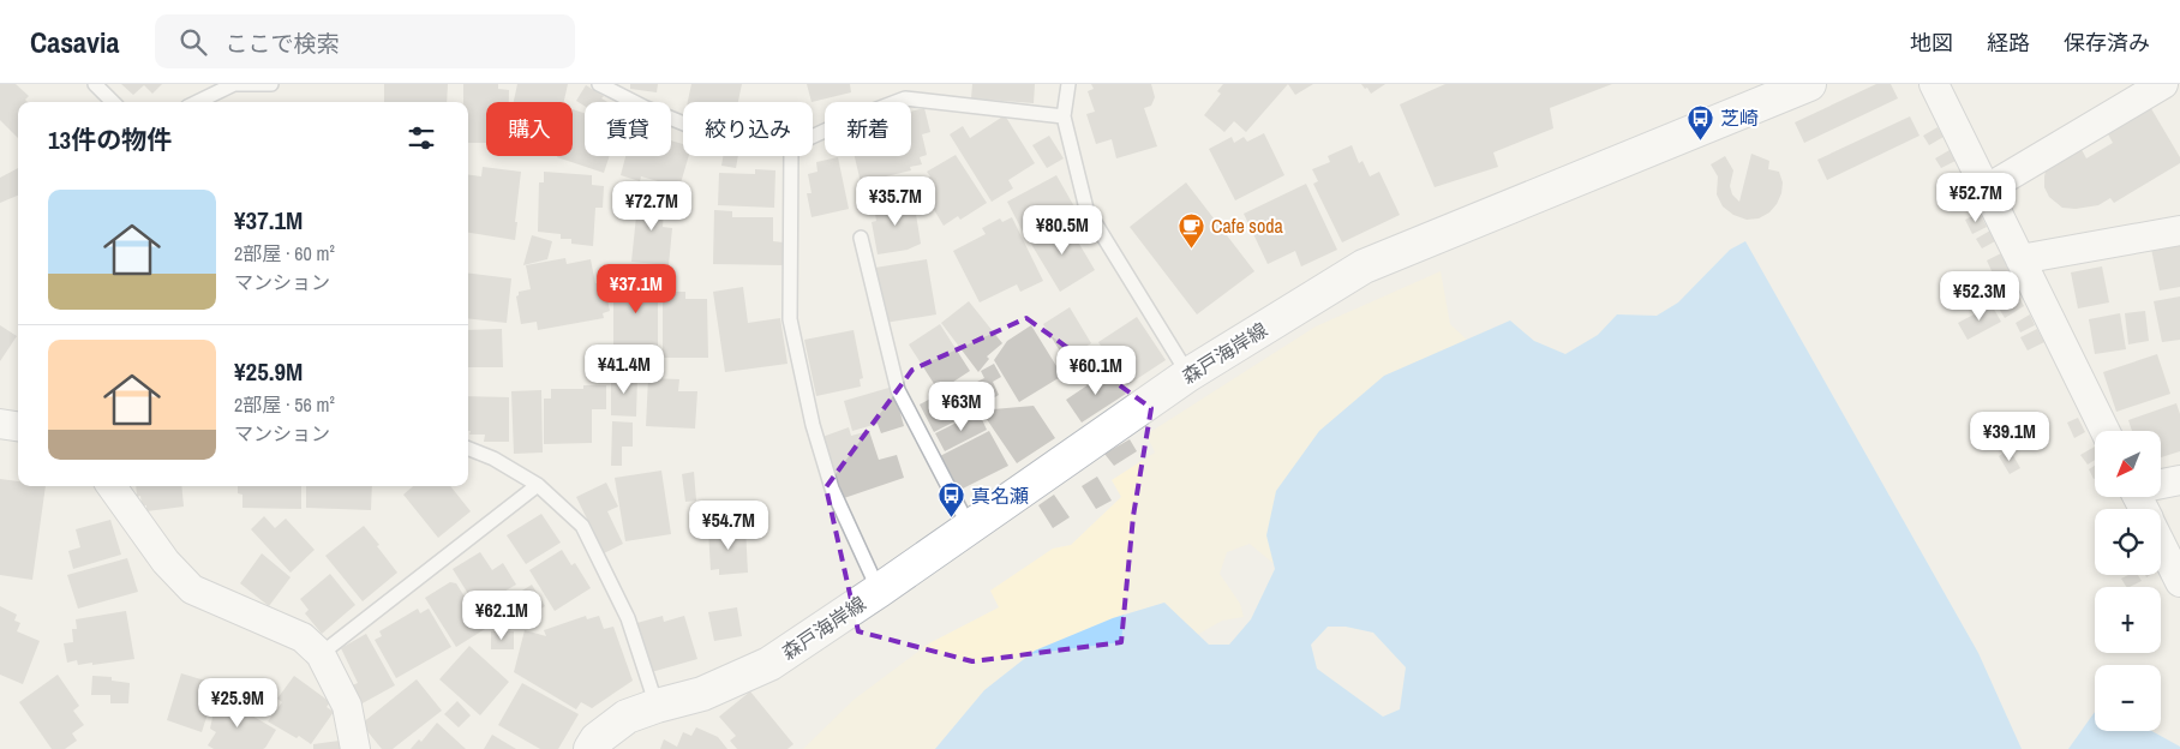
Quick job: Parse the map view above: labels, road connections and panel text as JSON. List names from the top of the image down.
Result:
{
  "streets": {
    "main road": ["森戸海岸線"]
  },
  "places": {
    "bus stop": ["芝崎", "真名瀬"],
    "cafe": ["Cafe soda"]
  },
  "north": "bottom left",
  "page": {
    "header": "Casavia",
    "search": "ここで検索",
    "nav": ["地図", "経路", "保存済み"],
    "chip": [
      "購入",
      "賃貸",
      "絞り込み",
      "新着"
    ],
    "heading": "13件の物件",
    "price": [
      "¥52.7M",
      "¥35.7M",
      "¥72.7M",
      "¥80.5M",
      "¥37.1M",
      "¥52.3M",
      "¥41.4M",
      "¥60.1M",
      "¥63M",
      "¥39.1M",
      "¥54.7M",
      "¥62.1M",
      "¥25.9M"
    ],
    "list": [
      {
        "name": "¥37.1M",
        "note": "2部屋 · 60 m² · マンション"
      },
      {
        "name": "¥25.9M",
        "note": "2部屋 · 56 m² · マンション"
      }
    ],
    "map_buttons": ["+", "−"]
  }
}
